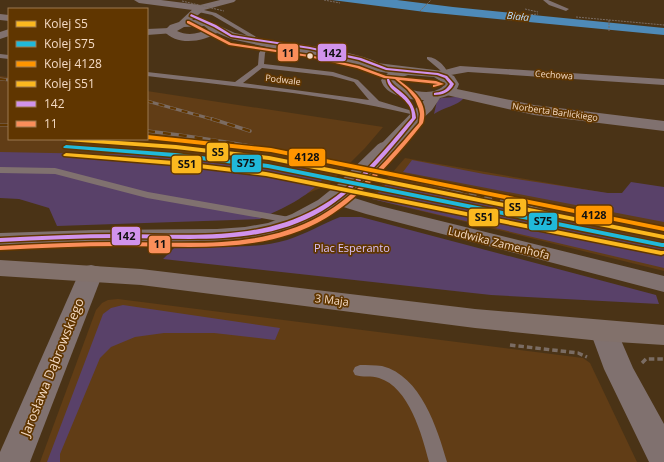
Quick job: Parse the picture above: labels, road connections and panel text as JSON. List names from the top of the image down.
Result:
{
  "streets": {
    "main road": ["3 Maja"],
    "street": [
      "Cechowa",
      "Norberta Barlickiego",
      "Ludwika Zamenhofa",
      "Jarosława Dąbrowskiego"
    ],
    "lane": ["Podwale"]
  },
  "crossings": [
    ["Cechowa", "Norberta Barlickiego"],
    ["3 Maja", "Jarosława Dąbrowskiego"]
  ],
  "water": ["Biała"],
  "parks": ["Plac Esperanto"],
  "lines": [
    "transit line 142",
    "transit line 11",
    "rail line 4128",
    "rail line S5",
    "rail line S75",
    "rail line S51"
  ],
  "legend": [
    "Kolej S5",
    "Kolej S75",
    "Kolej 4128",
    "Kolej S51",
    "142",
    "11"
  ]
}
